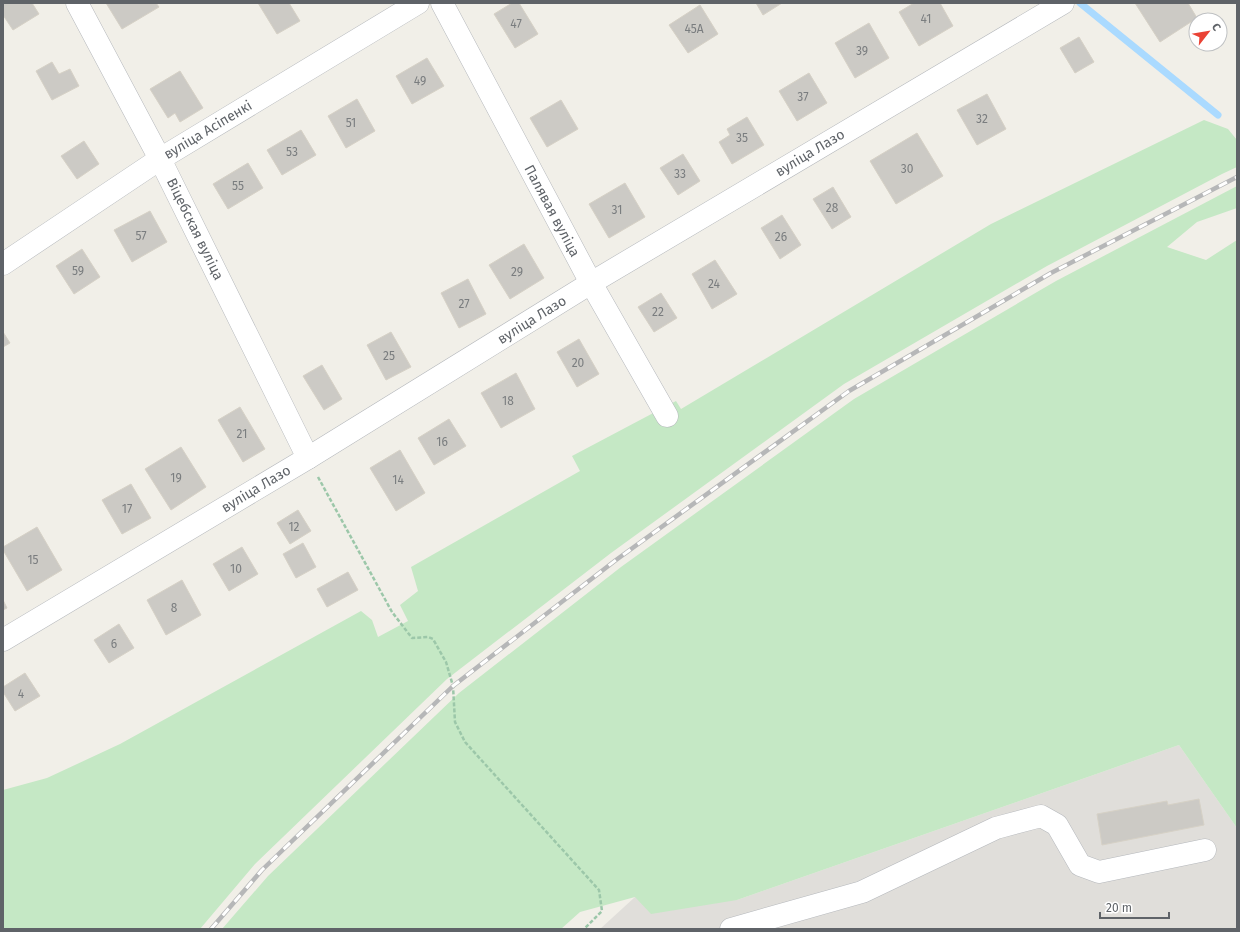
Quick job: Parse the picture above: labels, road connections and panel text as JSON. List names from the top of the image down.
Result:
{
  "streets": {
    "street": [
      "вуліца Асіпенкі",
      "вуліца Лазо",
      "Палявая вуліца",
      "Віцебская вуліца"
    ]
  },
  "crossings": [
    ["вуліца Асіпенкі", "Віцебская вуліца"],
    ["вуліца Лазо", "Палявая вуліца"],
    ["вуліца Лазо", "Віцебская вуліца"]
  ],
  "house_numbers": [
    "41",
    "47",
    "45А",
    "39",
    "49",
    "37",
    "32",
    "51",
    "35",
    "53",
    "30",
    "33",
    "55",
    "28",
    "31",
    "57",
    "26",
    "59",
    "29",
    "24",
    "27",
    "22",
    "25",
    "20",
    "18",
    "21",
    "16",
    "19",
    "14",
    "17",
    "12",
    "15",
    "10",
    "8",
    "6",
    "4"
  ],
  "scale_bar": "20 m",
  "north": "top right"
}
